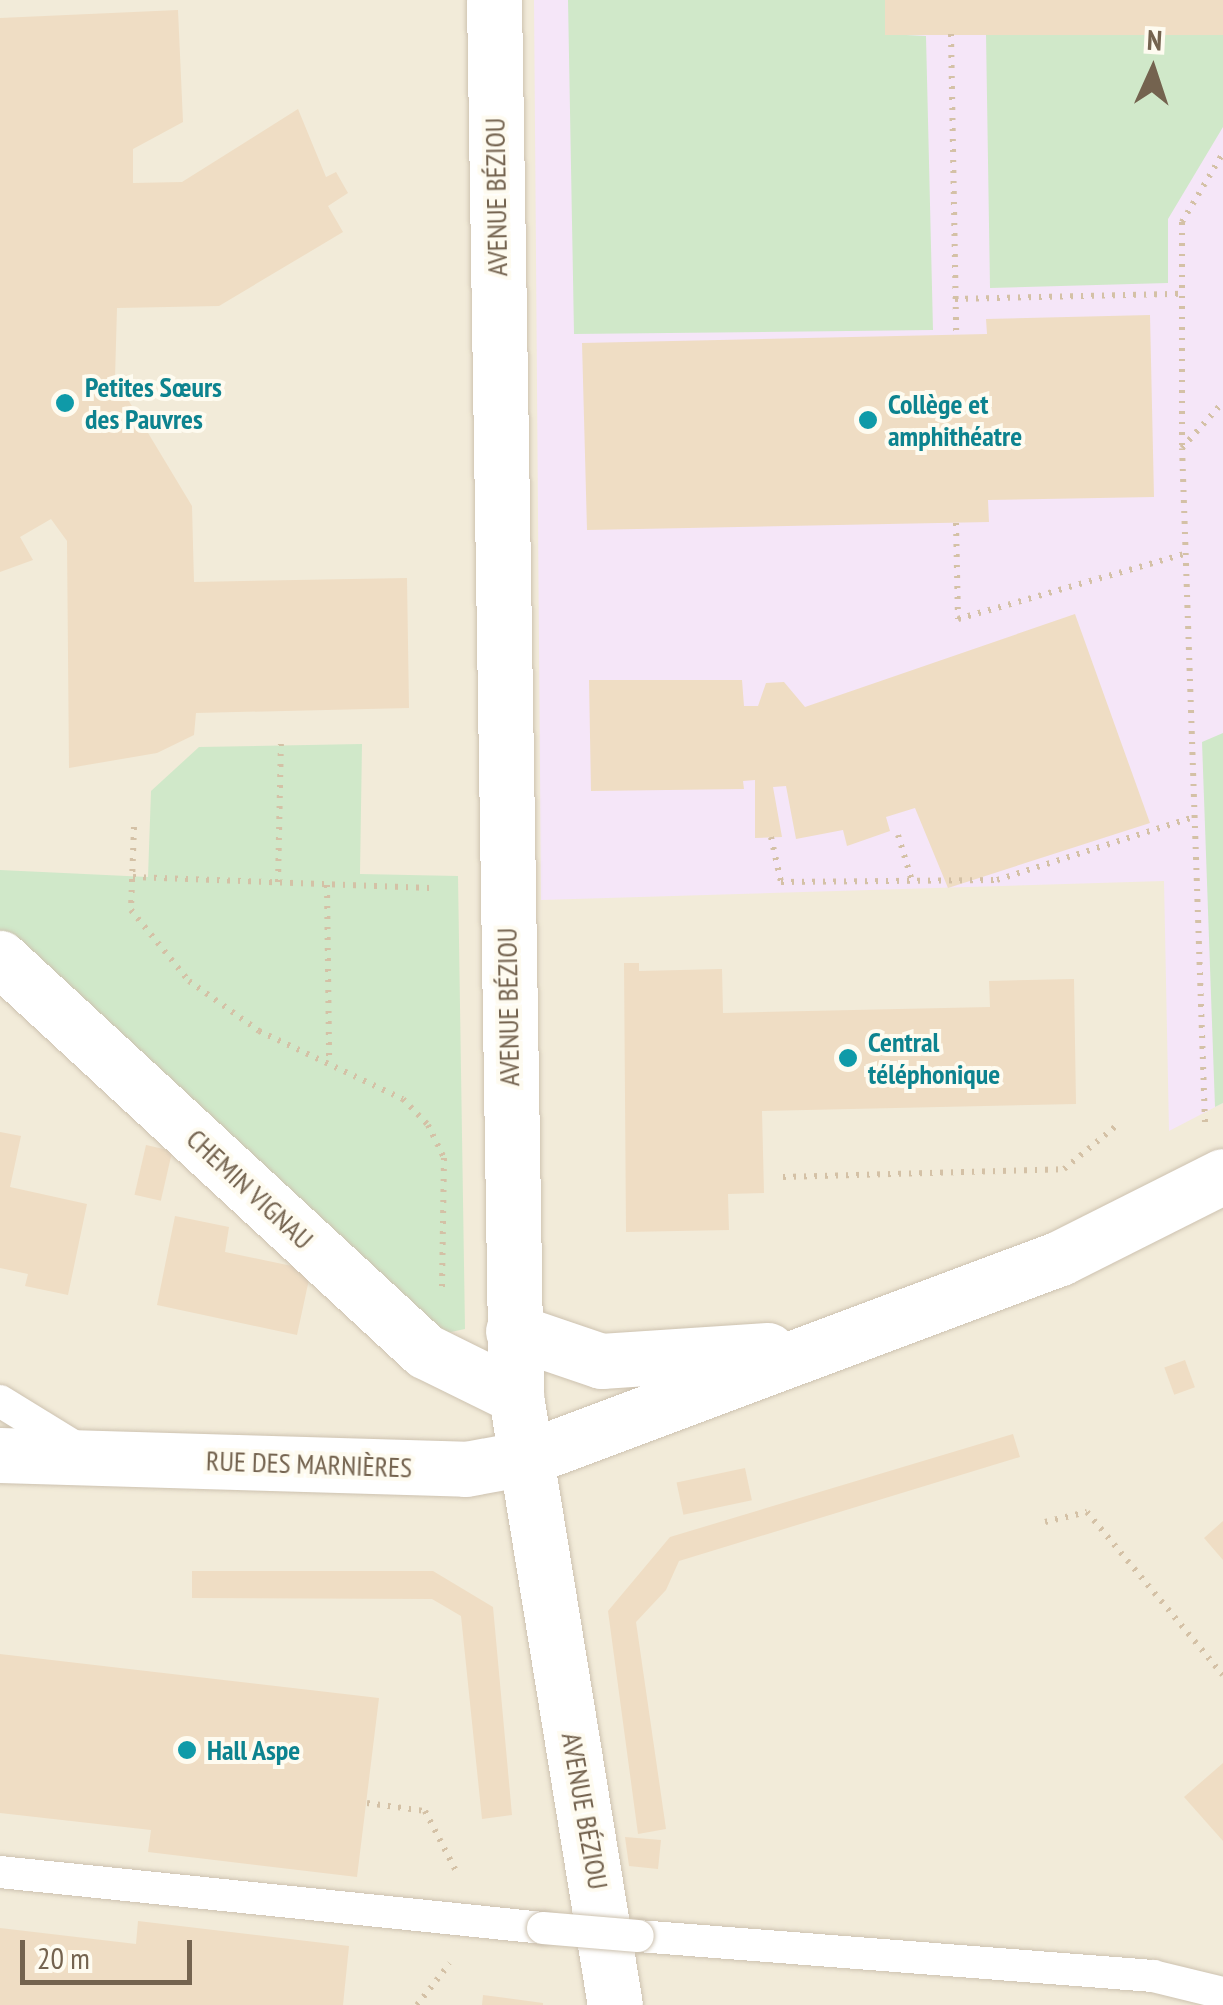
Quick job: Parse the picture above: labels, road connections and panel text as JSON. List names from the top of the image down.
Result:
{
  "streets": {
    "street": ["AVENUE BÉZIOU", "CHEMIN VIGNAU", "RUE DES MARNIÈRES"]
  },
  "crossings": [
    ["AVENUE BÉZIOU", "CHEMIN VIGNAU"],
    ["AVENUE BÉZIOU", "RUE DES MARNIÈRES"]
  ],
  "places": [
    "Petites Sœurs des Pauvres",
    "Collège et amphithéatre",
    "Central téléphonique",
    "Hall Aspe"
  ],
  "scale_bar": "20 m",
  "north": "top"
}
